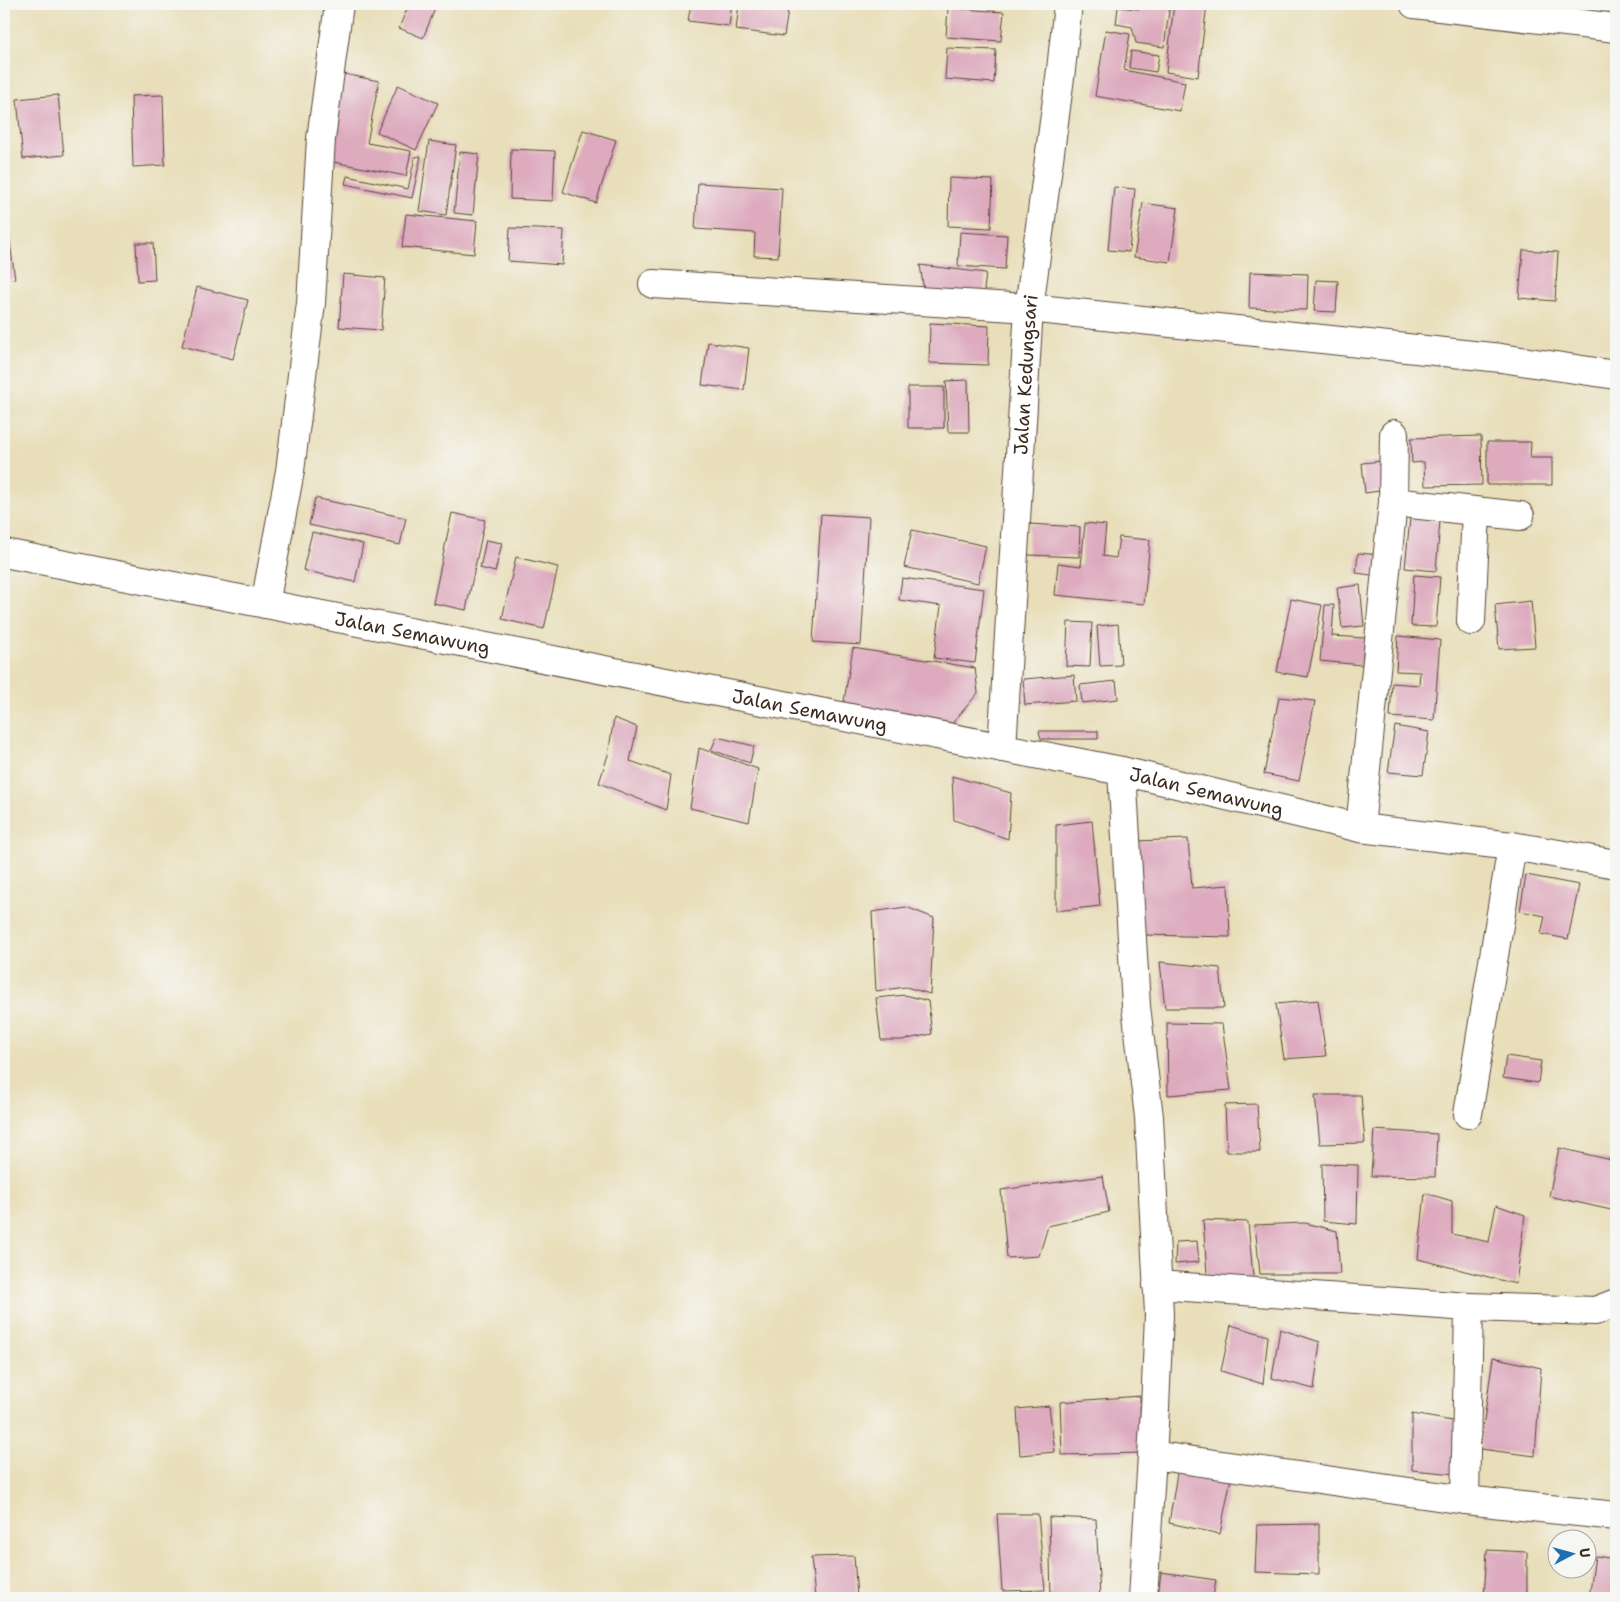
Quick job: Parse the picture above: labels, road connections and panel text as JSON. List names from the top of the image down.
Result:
{
  "streets": {
    "street": ["Jalan Kedungsari", "Jalan Semawung"]
  },
  "crossings": [
    ["Jalan Kedungsari", "Jalan Semawung"]
  ],
  "north": "right"
}
